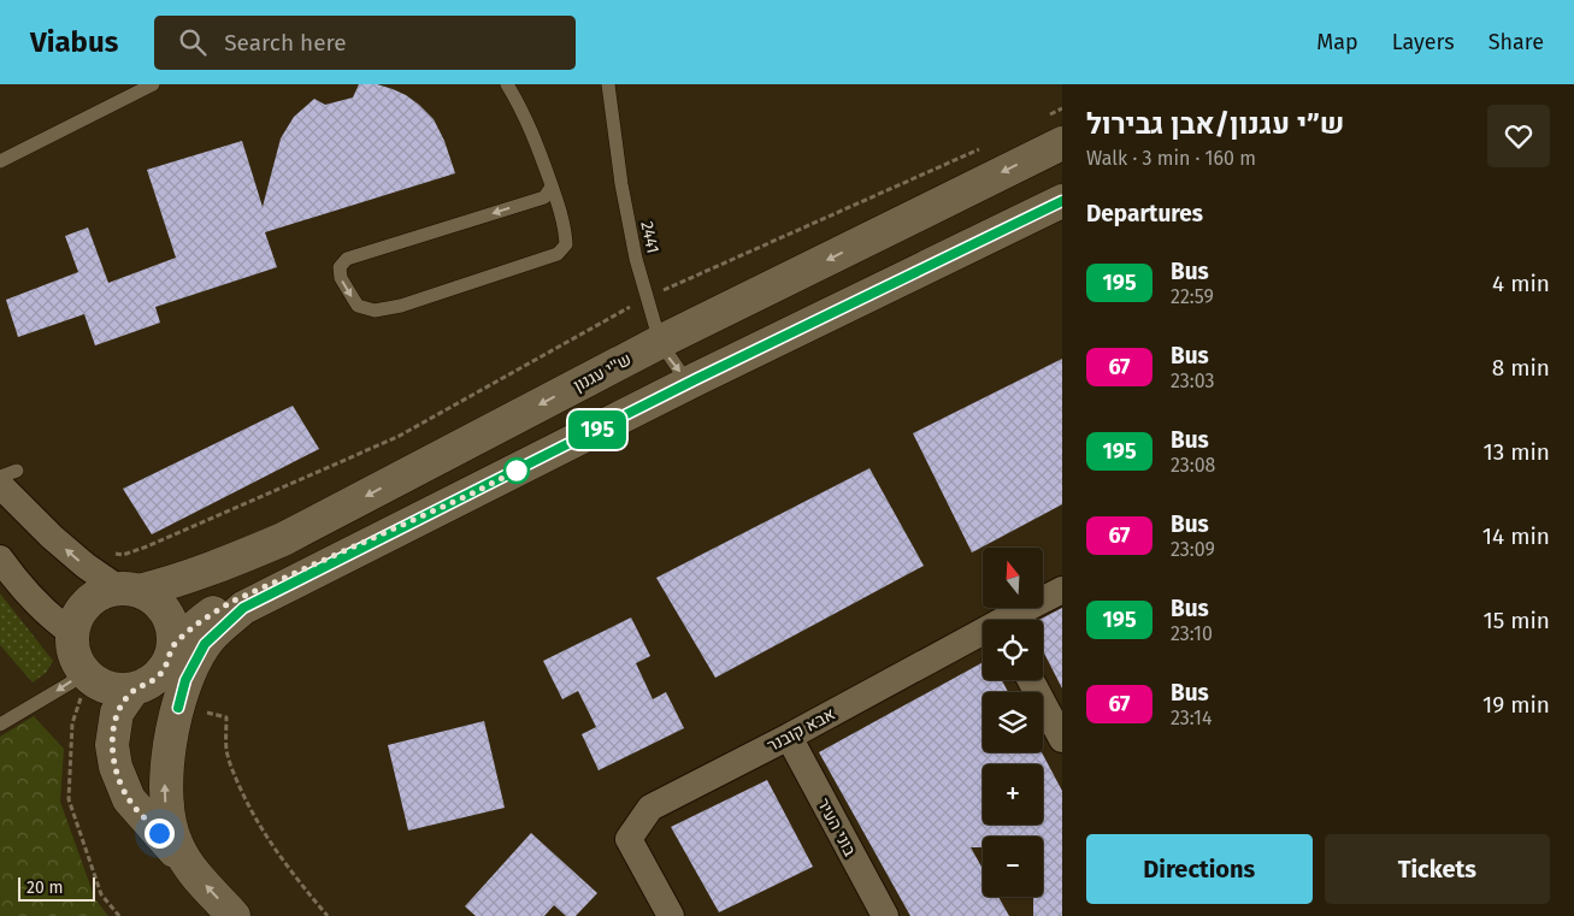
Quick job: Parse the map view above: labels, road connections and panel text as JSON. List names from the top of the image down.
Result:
{
  "streets": {
    "main road": ["ש''י עגנון"],
    "street": ["אבא קובנר", "בוני העיר"],
    "lane": ["2441"]
  },
  "crossings": [
    ["2441", "ש''י עגנון"],
    ["אבא קובנר", "בוני העיר"]
  ],
  "lines": ["bus line 195"],
  "scale_bar": "20 m",
  "north": "top",
  "page": {
    "header": "Viabus",
    "search": "Search here",
    "nav": ["Map", "Layers", "Share"],
    "on_map": "195",
    "heading": [
      ["ש״י עגנון/אבן גבירול", "Walk · 3 min · 160 m"],
      "Departures"
    ],
    "list": [
      {
        "mark": "195",
        "name": "Bus",
        "note": "22:59",
        "value": "4 min"
      },
      {
        "mark": "67",
        "name": "Bus",
        "note": "23:03",
        "value": "8 min"
      },
      {
        "mark": "195",
        "name": "Bus",
        "note": "23:08",
        "value": "13 min"
      },
      {
        "mark": "67",
        "name": "Bus",
        "note": "23:09",
        "value": "14 min"
      },
      {
        "mark": "195",
        "name": "Bus",
        "note": "23:10",
        "value": "15 min"
      },
      {
        "mark": "67",
        "name": "Bus",
        "note": "23:14",
        "value": "19 min"
      }
    ],
    "map_buttons": ["+", "−"],
    "buttons": ["Directions", "Tickets"],
    "scale": "20 m"
  }
}
